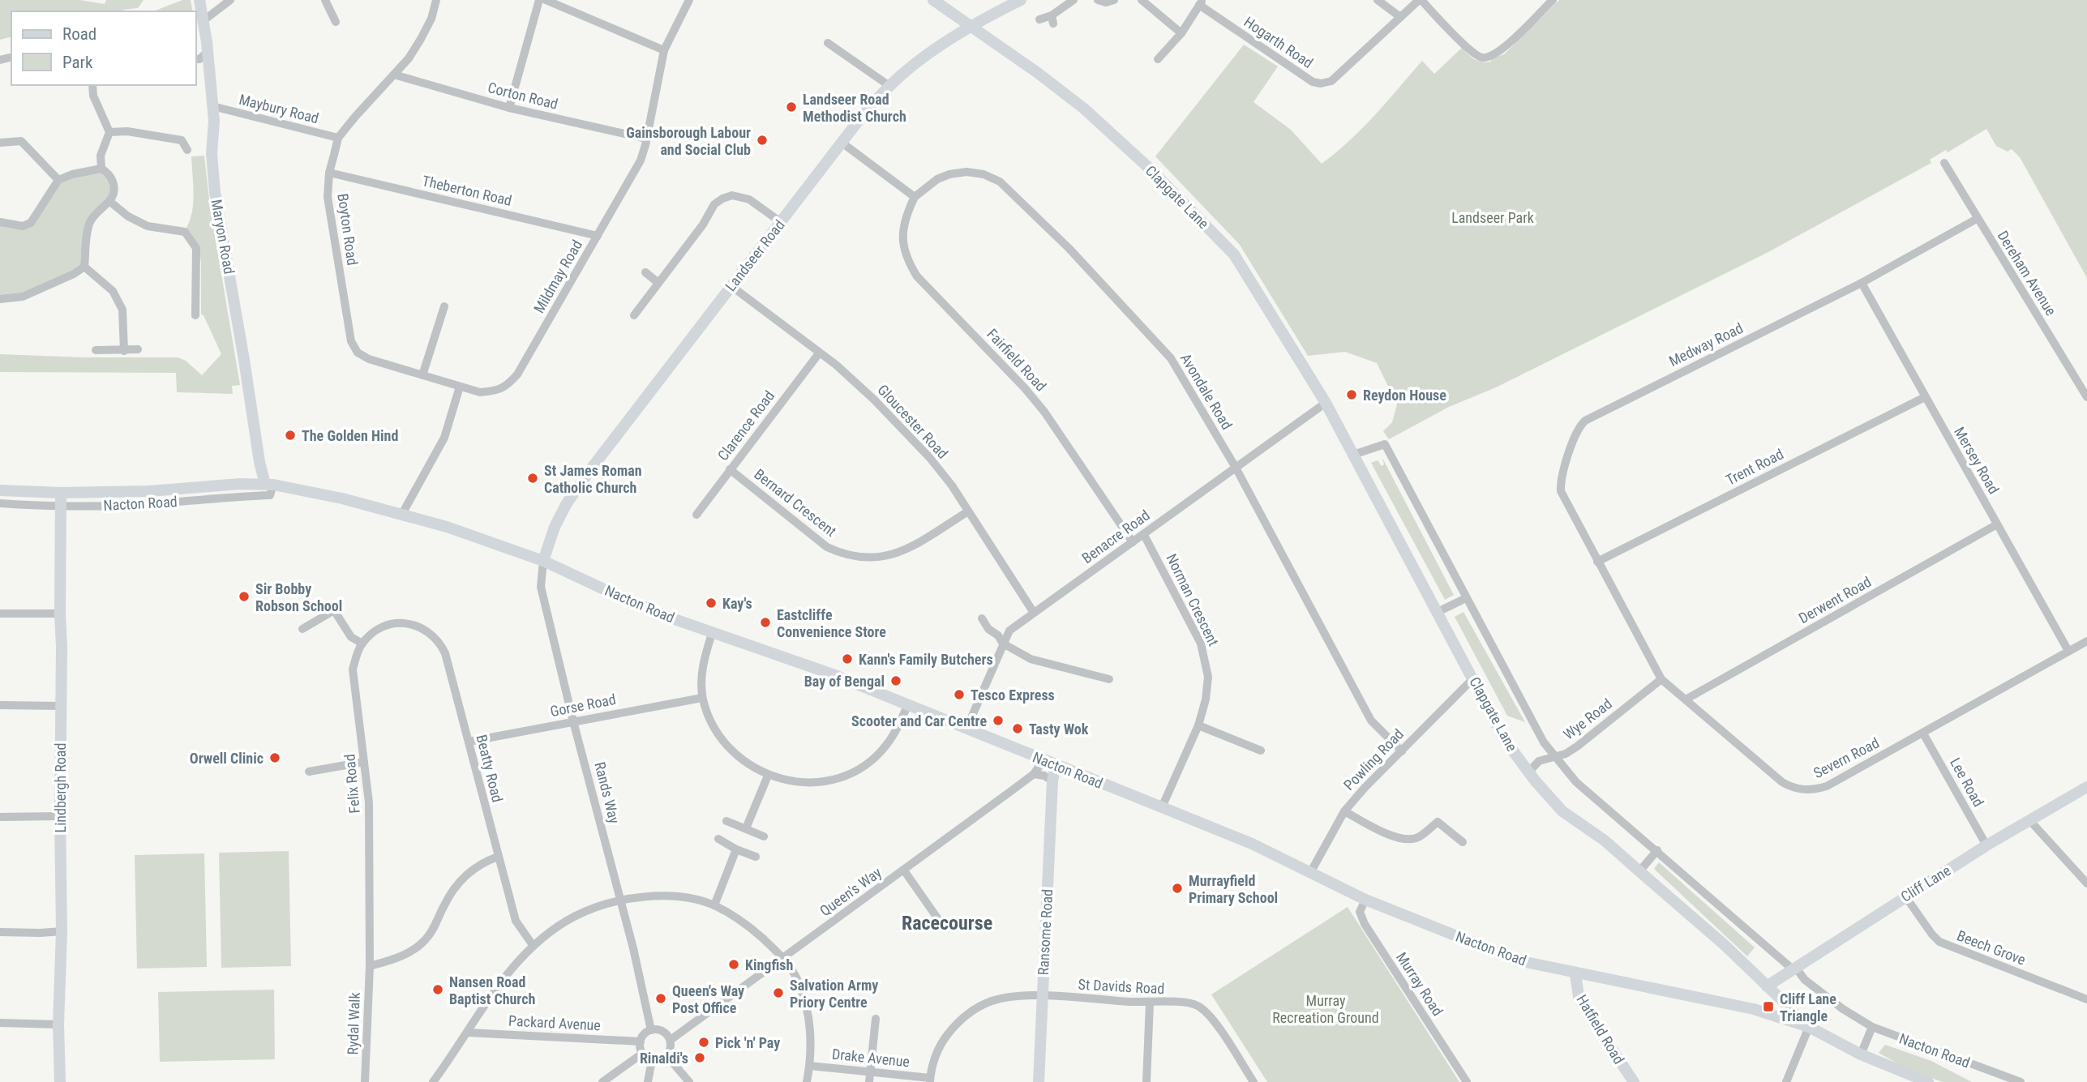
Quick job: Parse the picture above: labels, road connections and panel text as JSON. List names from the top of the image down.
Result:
{
  "streets": {
    "street": [
      "Hogarth Road",
      "Corton Road",
      "Maybury Road",
      "Theberton Road",
      "Clapgate Lane",
      "Boyton Road",
      "Maryon Road",
      "Landseer Road",
      "Dereham Avenue",
      "Mildmay Road",
      "Medway Road",
      "Fairfield Road",
      "Avondale Road",
      "Gloucester Road",
      "Clarence Road",
      "Mersey Road",
      "Trent Road",
      "Bernard Crescent",
      "Nacton Road",
      "Benacre Road",
      "Norman Crescent",
      "Derwent Road",
      "Gorse Road",
      "Wye Road",
      "Severn Road",
      "Powling Road",
      "Beatty Road",
      "Lee Road",
      "Felix Road",
      "Lindbergh Road",
      "Rands Way",
      "Cliff Lane",
      "Queen's Way",
      "Ransome Road",
      "Beech Grove",
      "Murray Road",
      "St Davids Road",
      "Packard Avenue",
      "Rydal Walk",
      "Hatfield Road",
      "Drake Avenue"
    ]
  },
  "crossings": [
    ["Corton Road", "Boyton Road"],
    ["Corton Road", "Mildmay Road"],
    ["Maybury Road", "Boyton Road"],
    ["Maybury Road", "Maryon Road"],
    ["Theberton Road", "Boyton Road"],
    ["Theberton Road", "Mildmay Road"],
    ["Clapgate Lane", "Landseer Road"],
    ["Clapgate Lane", "Nacton Road"],
    ["Clapgate Lane", "Benacre Road"],
    ["Clapgate Lane", "Wye Road"],
    ["Clapgate Lane", "Powling Road"],
    ["Clapgate Lane", "Cliff Lane"],
    ["Boyton Road", "Mildmay Road"],
    ["Maryon Road", "Nacton Road"],
    ["Landseer Road", "Gloucester Road"],
    ["Landseer Road", "Nacton Road"],
    ["Landseer Road", "Rands Way"],
    ["Dereham Avenue", "Medway Road"],
    ["Medway Road", "Mersey Road"],
    ["Medway Road", "Trent Road"],
    ["Medway Road", "Severn Road"],
    ["Fairfield Road", "Avondale Road"],
    ["Fairfield Road", "Benacre Road"],
    ["Avondale Road", "Benacre Road"],
    ["Avondale Road", "Powling Road"],
    ["Gloucester Road", "Clarence Road"],
    ["Gloucester Road", "Bernard Crescent"],
    ["Gloucester Road", "Benacre Road"],
    ["Clarence Road", "Bernard Crescent"],
    ["Mersey Road", "Trent Road"],
    ["Mersey Road", "Derwent Road"],
    ["Mersey Road", "Severn Road"],
    ["Trent Road", "Severn Road"],
    ["Nacton Road", "Benacre Road"],
    ["Nacton Road", "Norman Crescent"],
    ["Nacton Road", "Powling Road"],
    ["Nacton Road", "Lindbergh Road"],
    ["Nacton Road", "Rands Way"],
    ["Nacton Road", "Cliff Lane"],
    ["Nacton Road", "Queen's Way"],
    ["Nacton Road", "Ransome Road"],
    ["Nacton Road", "Murray Road"],
    ["Nacton Road", "Hatfield Road"],
    ["Benacre Road", "Norman Crescent"],
    ["Derwent Road", "Severn Road"],
    ["Gorse Road", "Beatty Road"],
    ["Gorse Road", "Rands Way"],
    ["Wye Road", "Severn Road"],
    ["Severn Road", "Lee Road"],
    ["Beatty Road", "Felix Road"],
    ["Lee Road", "Cliff Lane"],
    ["Felix Road", "Rydal Walk"],
    ["Rands Way", "Queen's Way"],
    ["Rands Way", "Packard Avenue"],
    ["Cliff Lane", "Beech Grove"],
    ["Queen's Way", "Packard Avenue"],
    ["Ransome Road", "St Davids Road"],
    ["St Davids Road", "Drake Avenue"]
  ],
  "districts": ["Racecourse"],
  "parks": ["Landseer Park", "Murray Recreation Ground"],
  "places": {
    "other": [
      "Landseer Road Methodist Church",
      "Gainsborough Labour and Social Club",
      "Reydon House",
      "The Golden Hind",
      "St James Roman Catholic Church",
      "Sir Bobby Robson School",
      "Kay's",
      "Eastcliffe Convenience Store",
      "Kann's Family Butchers",
      "Bay of Bengal",
      "Tesco Express",
      "Scooter and Car Centre",
      "Tasty Wok",
      "Orwell Clinic",
      "Murrayfield Primary School",
      "Kingfish",
      "Nansen Road Baptist Church",
      "Salvation Army Priory Centre",
      "Queen's Way Post Office",
      "Pick 'n' Pay",
      "Rinaldi's"
    ],
    "transit": ["Cliff Lane Triangle"]
  },
  "legend": ["Road", "Park"]
}
